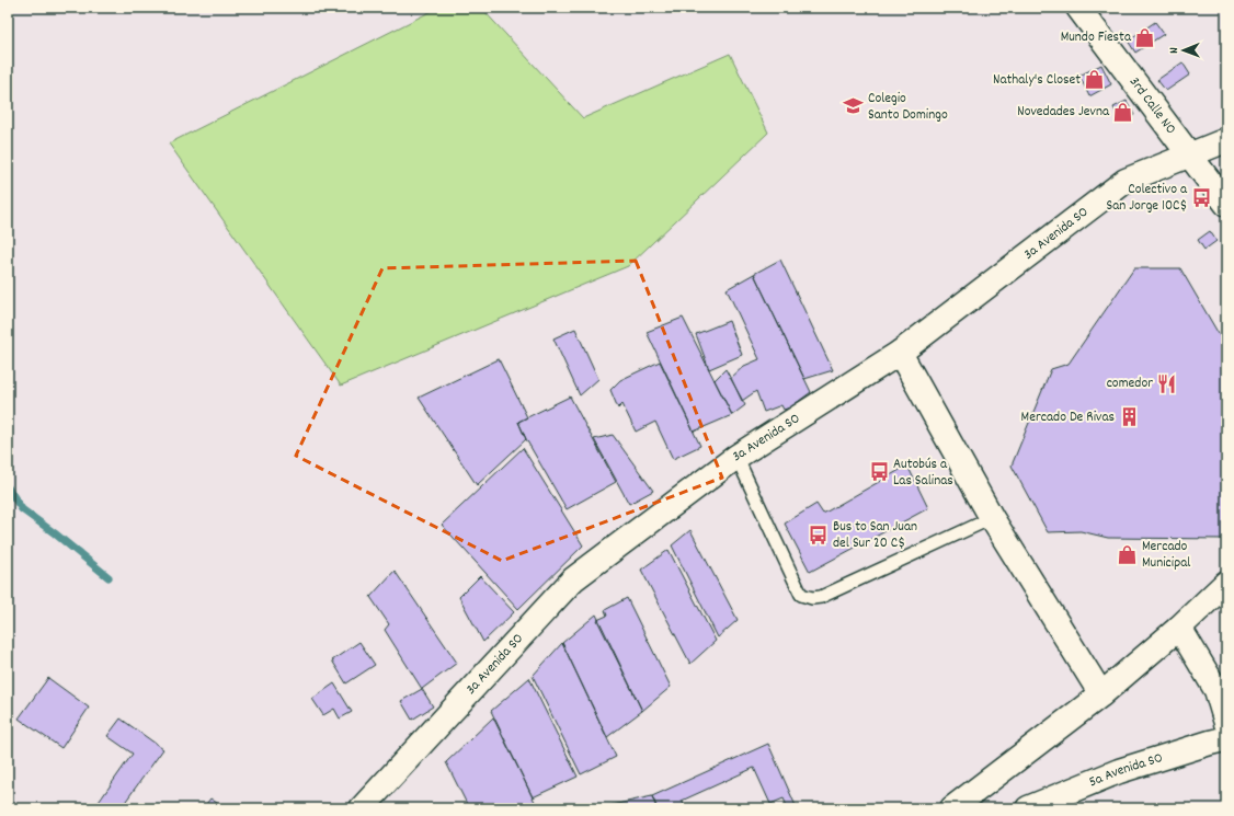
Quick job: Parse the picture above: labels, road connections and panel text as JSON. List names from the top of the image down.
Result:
{
  "streets": {
    "street": ["3rd Calle NO", "3a Avenida SO", "5a Avenida SO"]
  },
  "crossings": [
    ["3rd Calle NO", "3a Avenida SO"]
  ],
  "places": {
    "shop": [
      "Mundo Fiesta",
      "Nathaly's Closet",
      "Novedades Jevna",
      "Mercado Municipal"
    ],
    "school or university": ["Colegio Santo Domingo"],
    "bus stop": ["Colectivo a San Jorge 10C$", "Autobús a Las Salinas", "Bus to San Juan del Sur 20 C$"],
    "restaurant": ["comedor"],
    "building": ["Mercado De Rivas"]
  },
  "north": "left"
}
